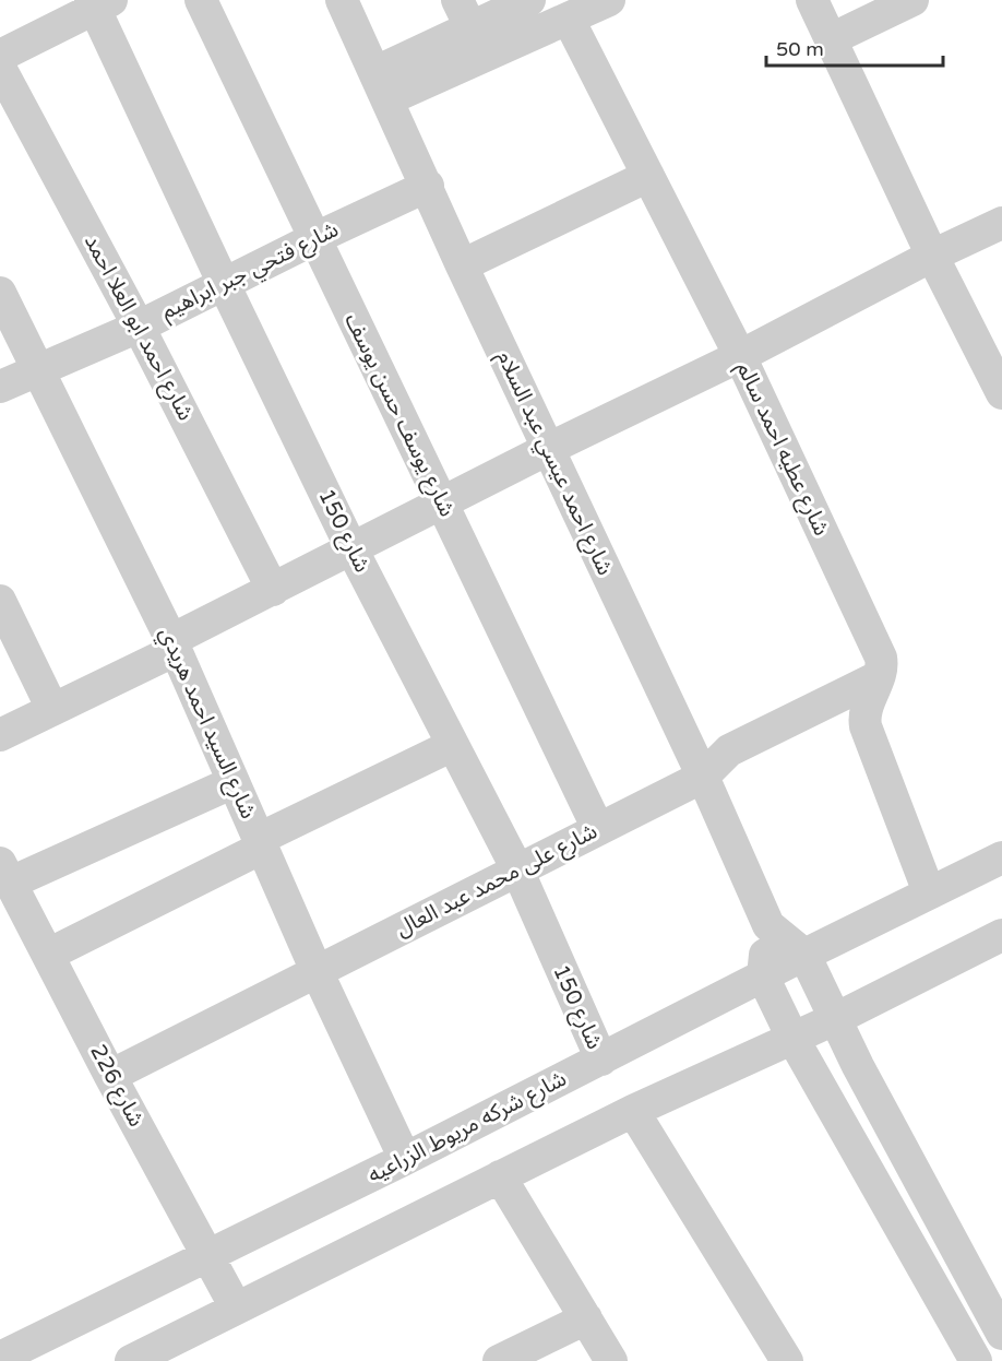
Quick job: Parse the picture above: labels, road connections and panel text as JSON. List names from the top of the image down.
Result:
{
  "streets": {
    "street": [
      "شارع فتحي جبر ابراهيم",
      "شارع احمد ابو العلا احمد",
      "شارع يوسف حسن يوسف",
      "شارع عطيه احمد سالم",
      "شارع احمد عيسي عبد السلام",
      "شارع 150",
      "شارع السيد احمد هريدي",
      "شارع على محمد عبد العال",
      "شارع 226",
      "شارع شركه مريوط الزراعيه"
    ]
  },
  "crossings": [
    ["شارع فتحي جبر ابراهيم", "شارع احمد ابو العلا احمد"],
    ["شارع فتحي جبر ابراهيم", "شارع يوسف حسن يوسف"],
    ["شارع فتحي جبر ابراهيم", "شارع احمد عيسي عبد السلام"],
    ["شارع فتحي جبر ابراهيم", "شارع 150"],
    ["شارع فتحي جبر ابراهيم", "شارع السيد احمد هريدي"],
    ["شارع يوسف حسن يوسف", "شارع على محمد عبد العال"],
    ["شارع عطيه احمد سالم", "شارع على محمد عبد العال"],
    ["شارع عطيه احمد سالم", "شارع شركه مريوط الزراعيه"],
    ["شارع احمد عيسي عبد السلام", "شارع على محمد عبد العال"],
    ["شارع 150", "شارع على محمد عبد العال"],
    ["شارع 150", "شارع شركه مريوط الزراعيه"],
    ["شارع السيد احمد هريدي", "شارع على محمد عبد العال"],
    ["شارع السيد احمد هريدي", "شارع شركه مريوط الزراعيه"],
    ["شارع على محمد عبد العال", "شارع 226"],
    ["شارع 226", "شارع شركه مريوط الزراعيه"]
  ],
  "scale_bar": "50 m"
}
